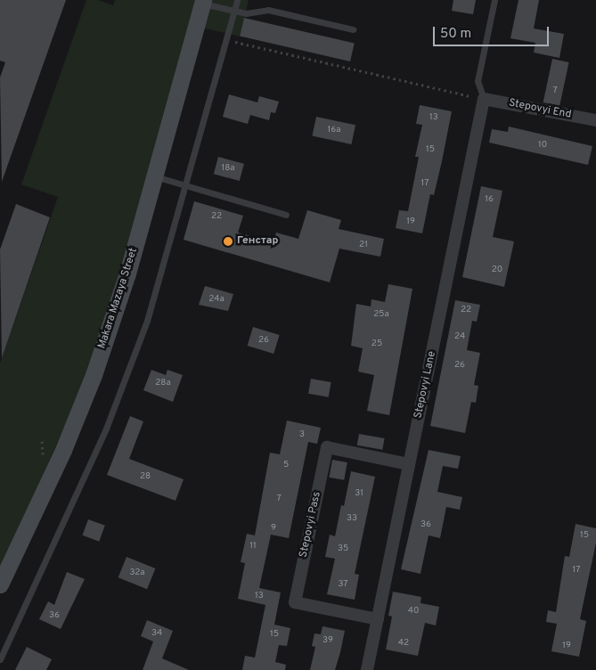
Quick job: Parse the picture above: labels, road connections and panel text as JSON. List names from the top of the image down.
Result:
{
  "streets": {
    "main road": ["Makara Mazaya Street"],
    "street": ["Stepovyi End", "Stepovyi Lane", "Stepovyi Pass"]
  },
  "crossings": [
    ["Stepovyi End", "Stepovyi Lane"],
    ["Stepovyi Lane", "Stepovyi Pass"]
  ],
  "places": ["Генстар"],
  "house_numbers": [
    "7",
    "13",
    "16а",
    "10",
    "15",
    "18а",
    "17",
    "16",
    "22",
    "19",
    "21",
    "20",
    "24а",
    "22",
    "25а",
    "24",
    "26",
    "25",
    "26",
    "28а",
    "3",
    "5",
    "28",
    "31",
    "7",
    "33",
    "36",
    "9",
    "15",
    "11",
    "35",
    "17",
    "32а",
    "37",
    "13",
    "40",
    "36",
    "34",
    "15",
    "39",
    "42",
    "19"
  ],
  "scale_bar": "50 m"
}
